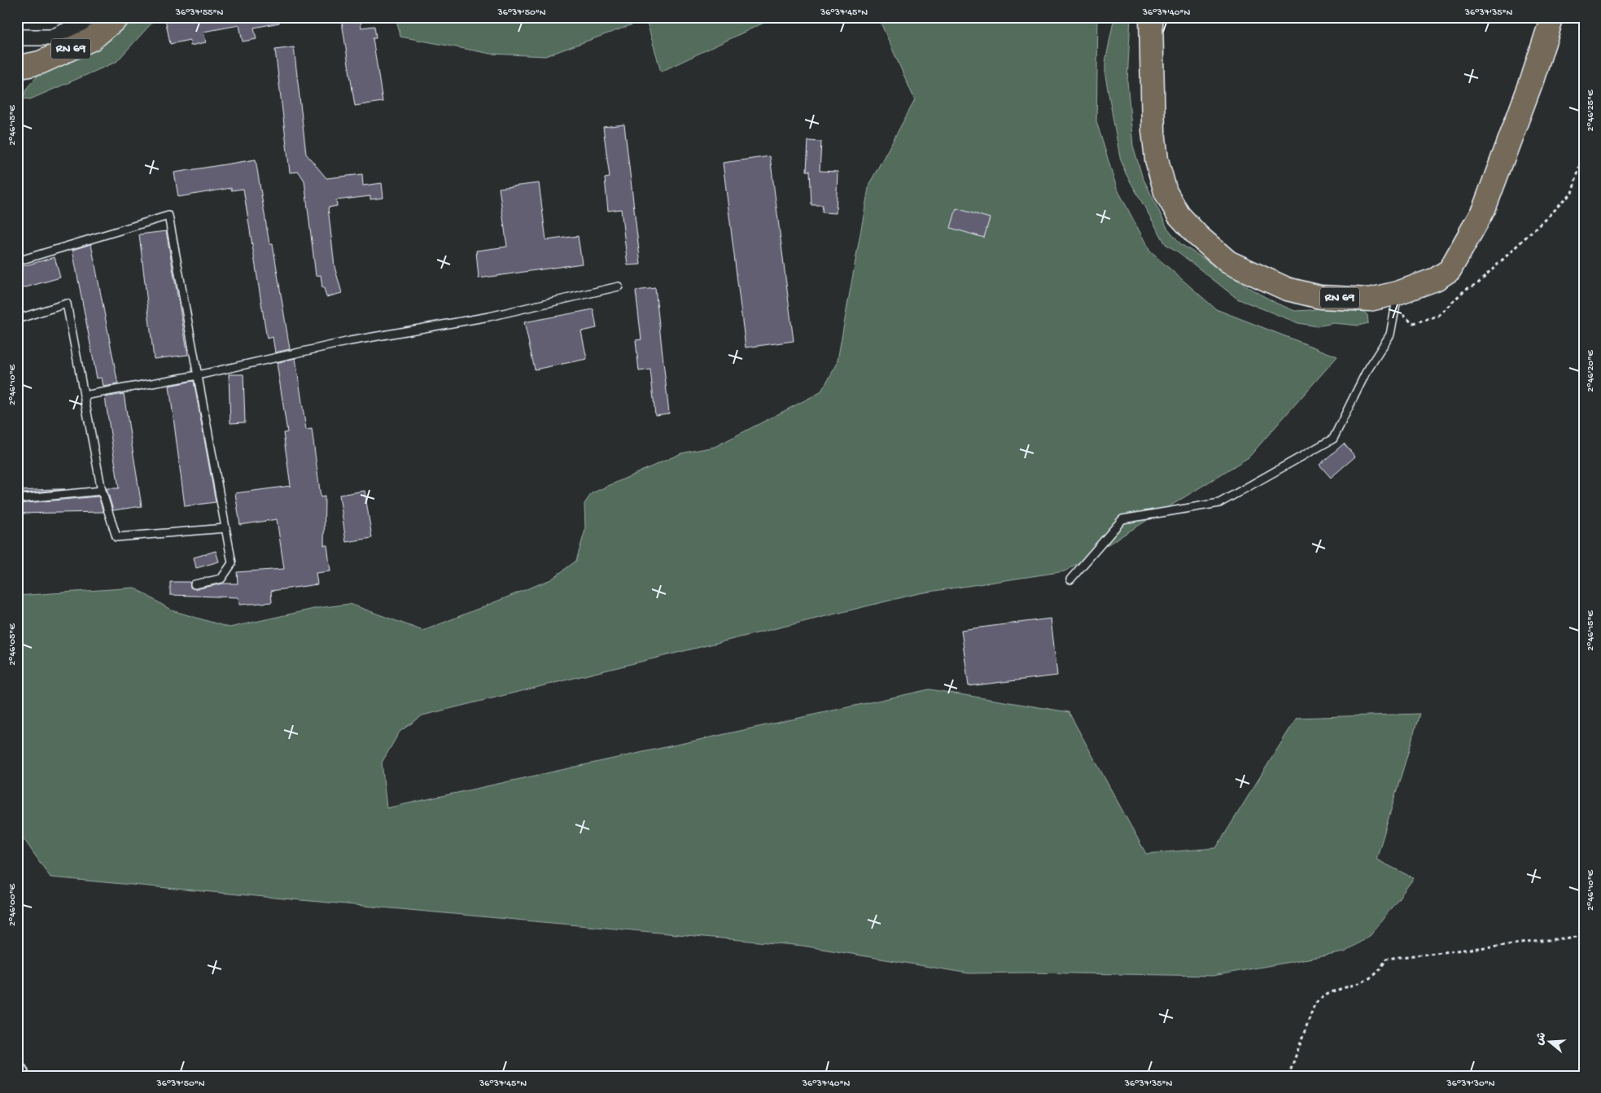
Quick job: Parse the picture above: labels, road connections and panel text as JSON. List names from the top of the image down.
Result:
{
  "streets": {
    "main road": ["RN 69"]
  },
  "north": "left",
  "coordinates": [
    "36°37'55\"N",
    "36°37'50\"N",
    "36°37'45\"N",
    "36°37'40\"N",
    "36°37'35\"N",
    "2°46'25\"E",
    "2°46'15\"E",
    "2°46'20\"E",
    "2°46'10\"E",
    "2°46'05\"E",
    "2°46'00\"E",
    "36°37'30\"N"
  ]
}
